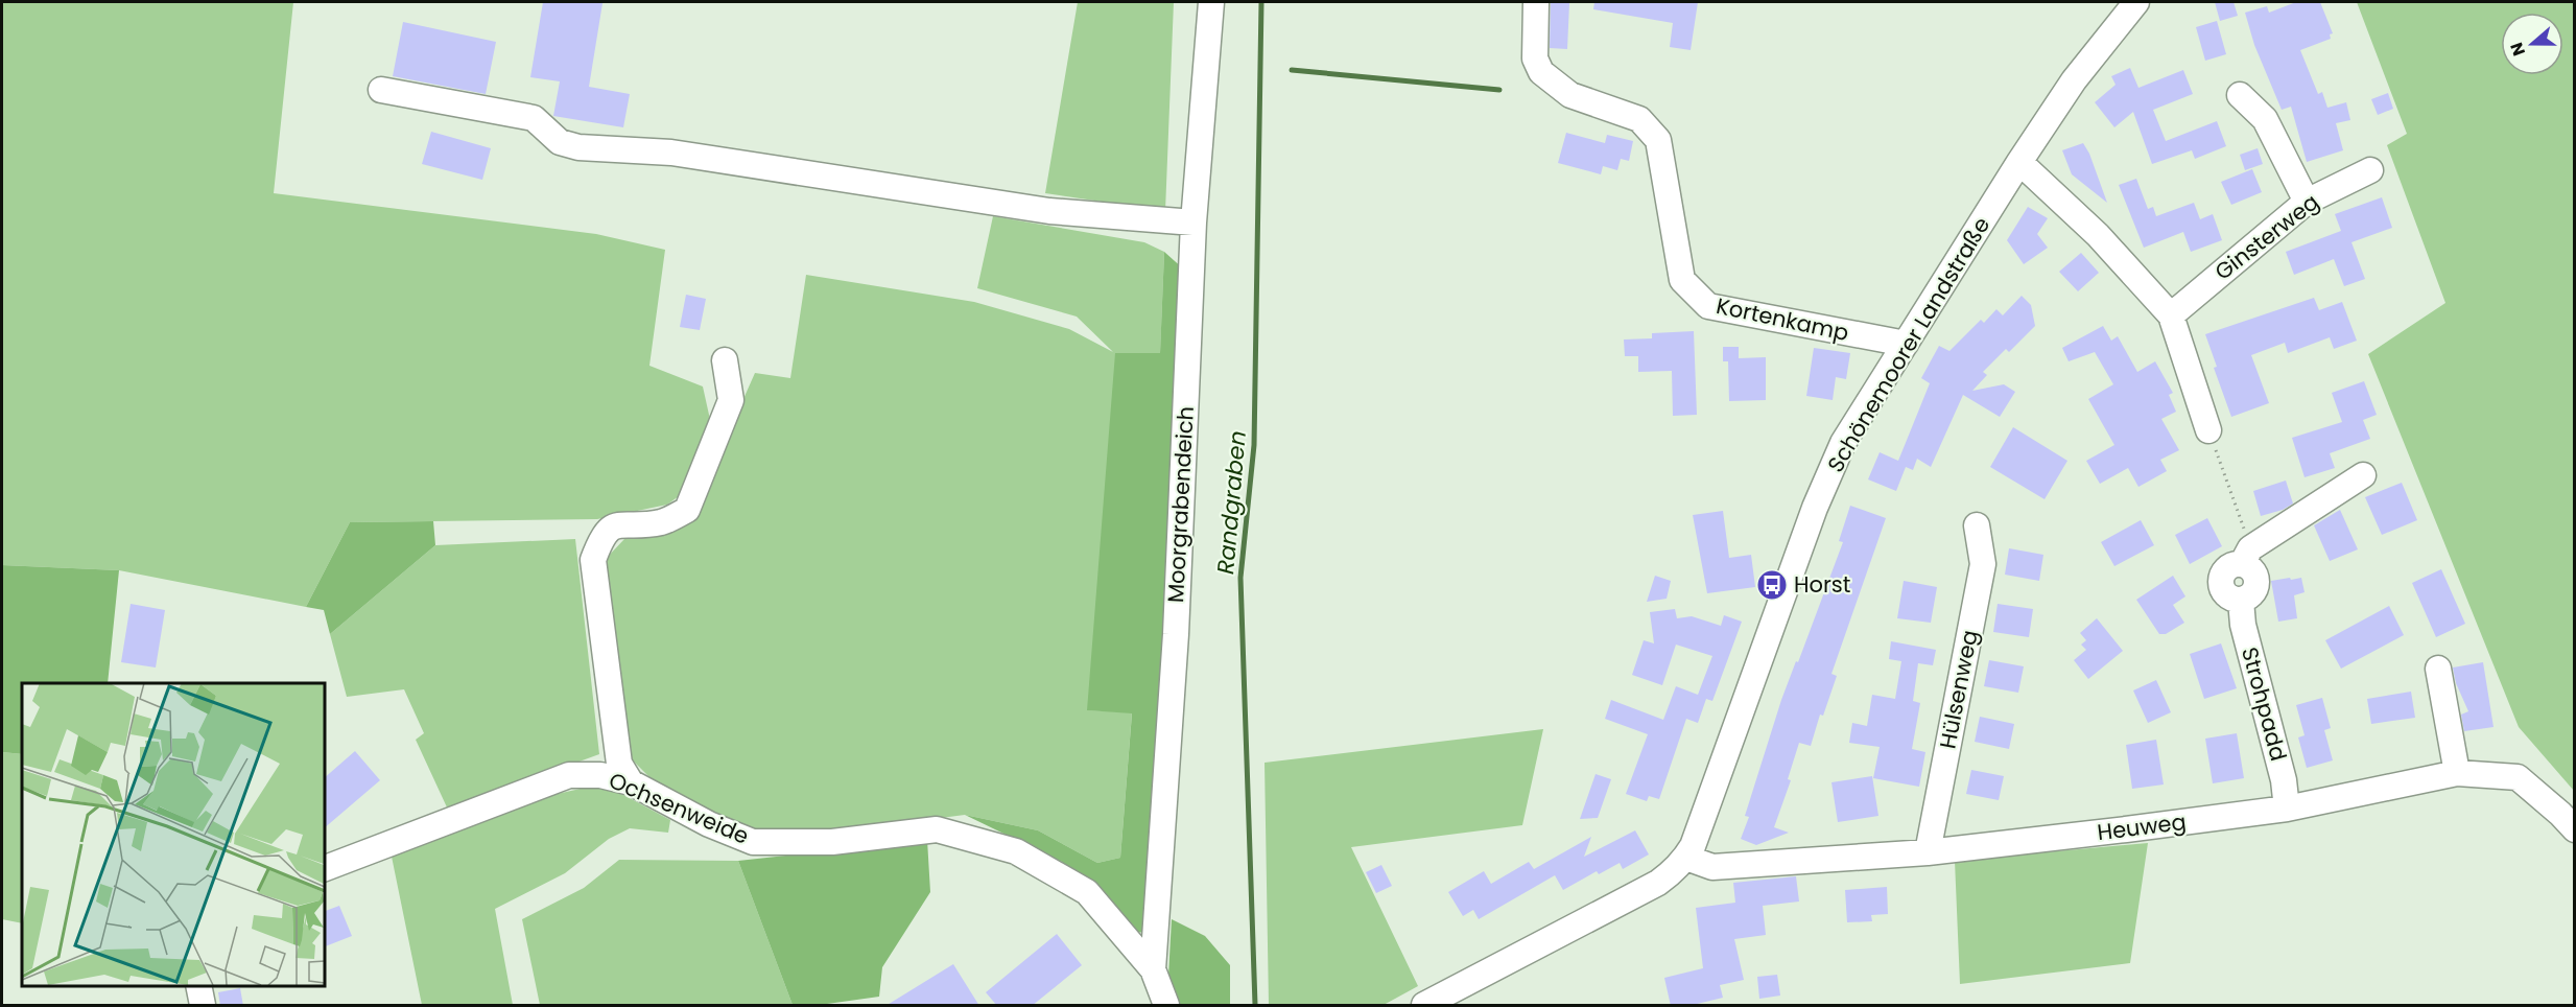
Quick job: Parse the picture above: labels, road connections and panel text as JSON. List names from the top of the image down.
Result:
{
  "streets": {
    "street": [
      "Ginsterweg",
      "Kortenkamp",
      "Schönemoorer Landstraße",
      "Moorgrabendeich",
      "Hülsenweg",
      "Strohpadd",
      "Ochsenweide",
      "Heuweg"
    ]
  },
  "crossings": [
    ["Kortenkamp", "Schönemoorer Landstraße"],
    ["Schönemoorer Landstraße", "Heuweg"],
    ["Moorgrabendeich", "Ochsenweide"],
    ["Hülsenweg", "Heuweg"],
    ["Strohpadd", "Heuweg"]
  ],
  "water": ["Randgraben"],
  "places": {
    "bus stop": ["Horst"]
  },
  "north": "left"
}
